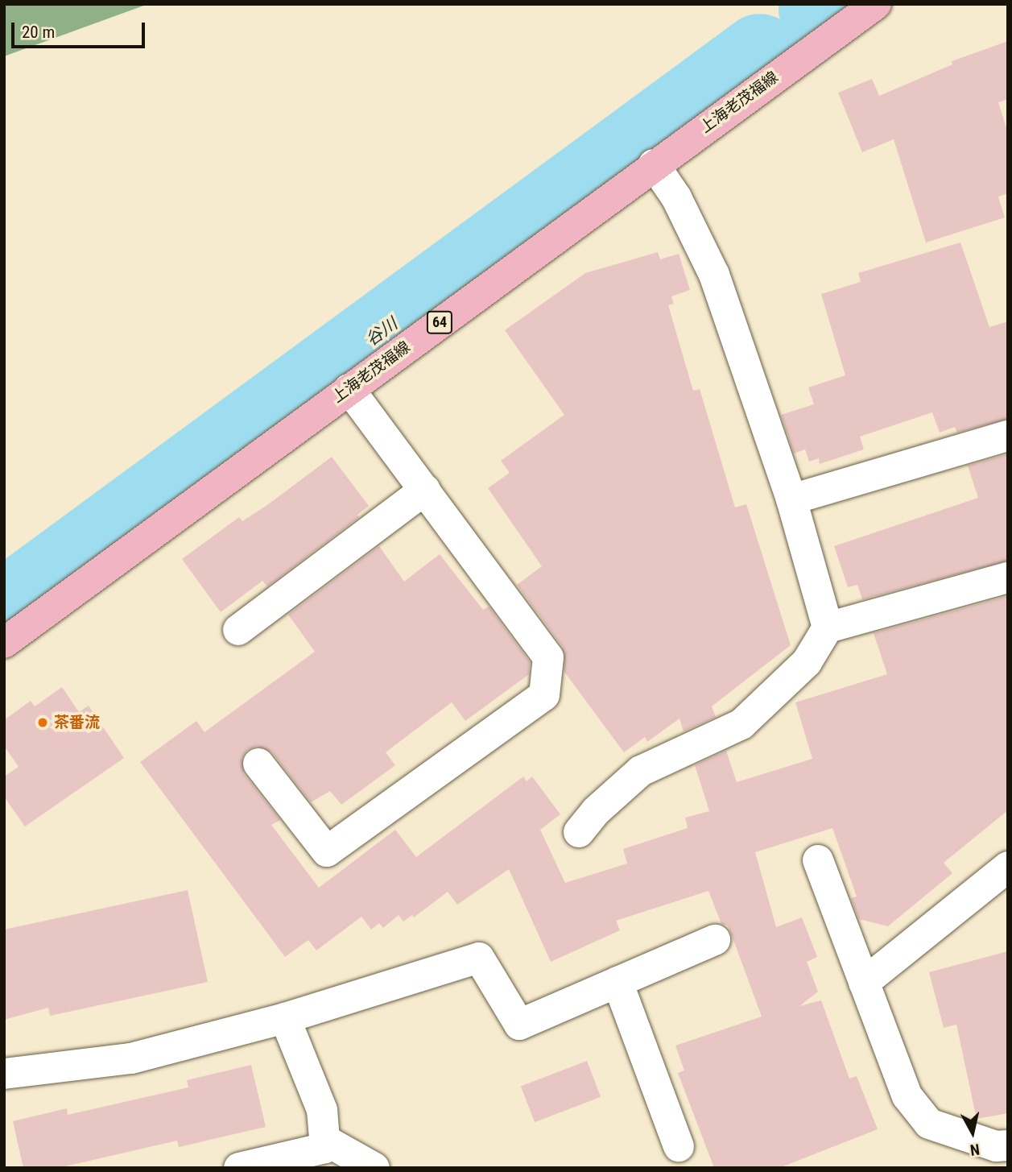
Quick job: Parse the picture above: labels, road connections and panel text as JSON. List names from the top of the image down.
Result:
{
  "streets": {
    "main road": ["上海老茂福線", "64"]
  },
  "water": ["谷川"],
  "places": ["茶番流"],
  "scale_bar": "20 m",
  "north": "bottom"
}
